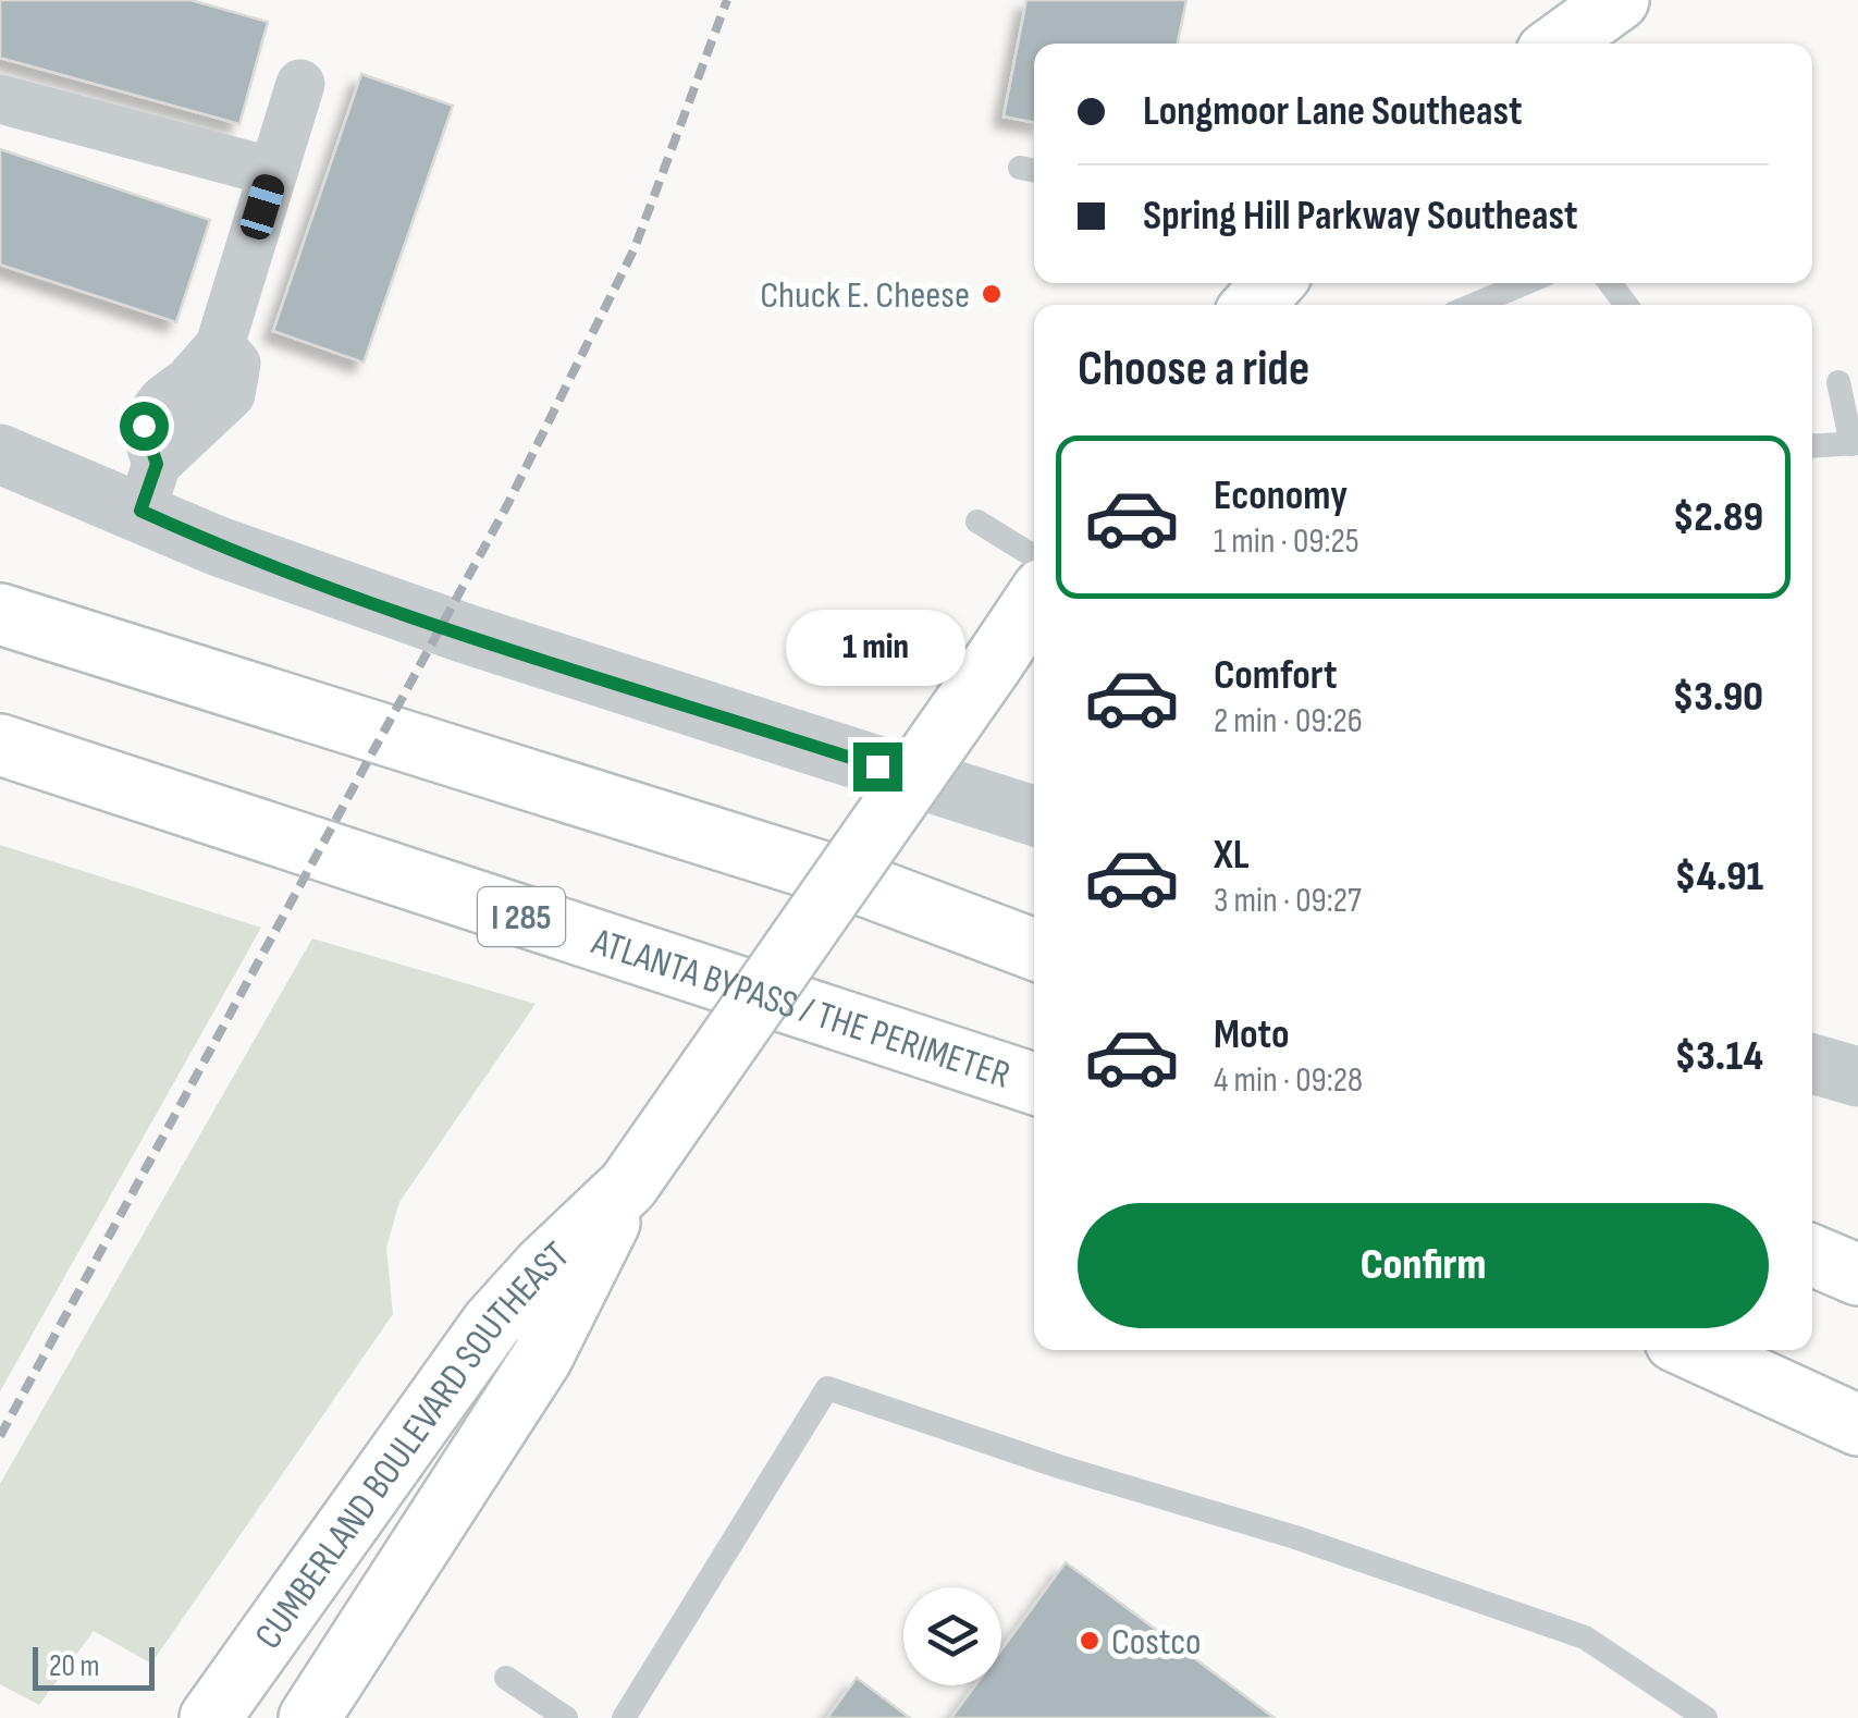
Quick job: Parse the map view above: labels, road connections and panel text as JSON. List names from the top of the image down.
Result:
{
  "streets": {
    "main road": ["I 285", "ATLANTA BYPASS / THE PERIMETER", "CUMBERLAND BOULEVARD SOUTHEAST"]
  },
  "places": ["Chuck E. Cheese", "Costco"],
  "scale_bar": "20 m",
  "page": {
    "banner": ["Longmoor Lane Southeast", "Spring Hill Parkway Southeast"],
    "heading": "Choose a ride",
    "list": [
      {
        "name": "Economy",
        "note": "1 min · 09:25",
        "value": "$2.89"
      },
      {
        "name": "Comfort",
        "note": "2 min · 09:26",
        "value": "$3.90"
      },
      {
        "name": "XL",
        "note": "3 min · 09:27",
        "value": "$4.91"
      },
      {
        "name": "Moto",
        "note": "4 min · 09:28",
        "value": "$3.14"
      }
    ],
    "bubble": "1 min",
    "buttons": "Confirm",
    "scale": "20 m"
  }
}
